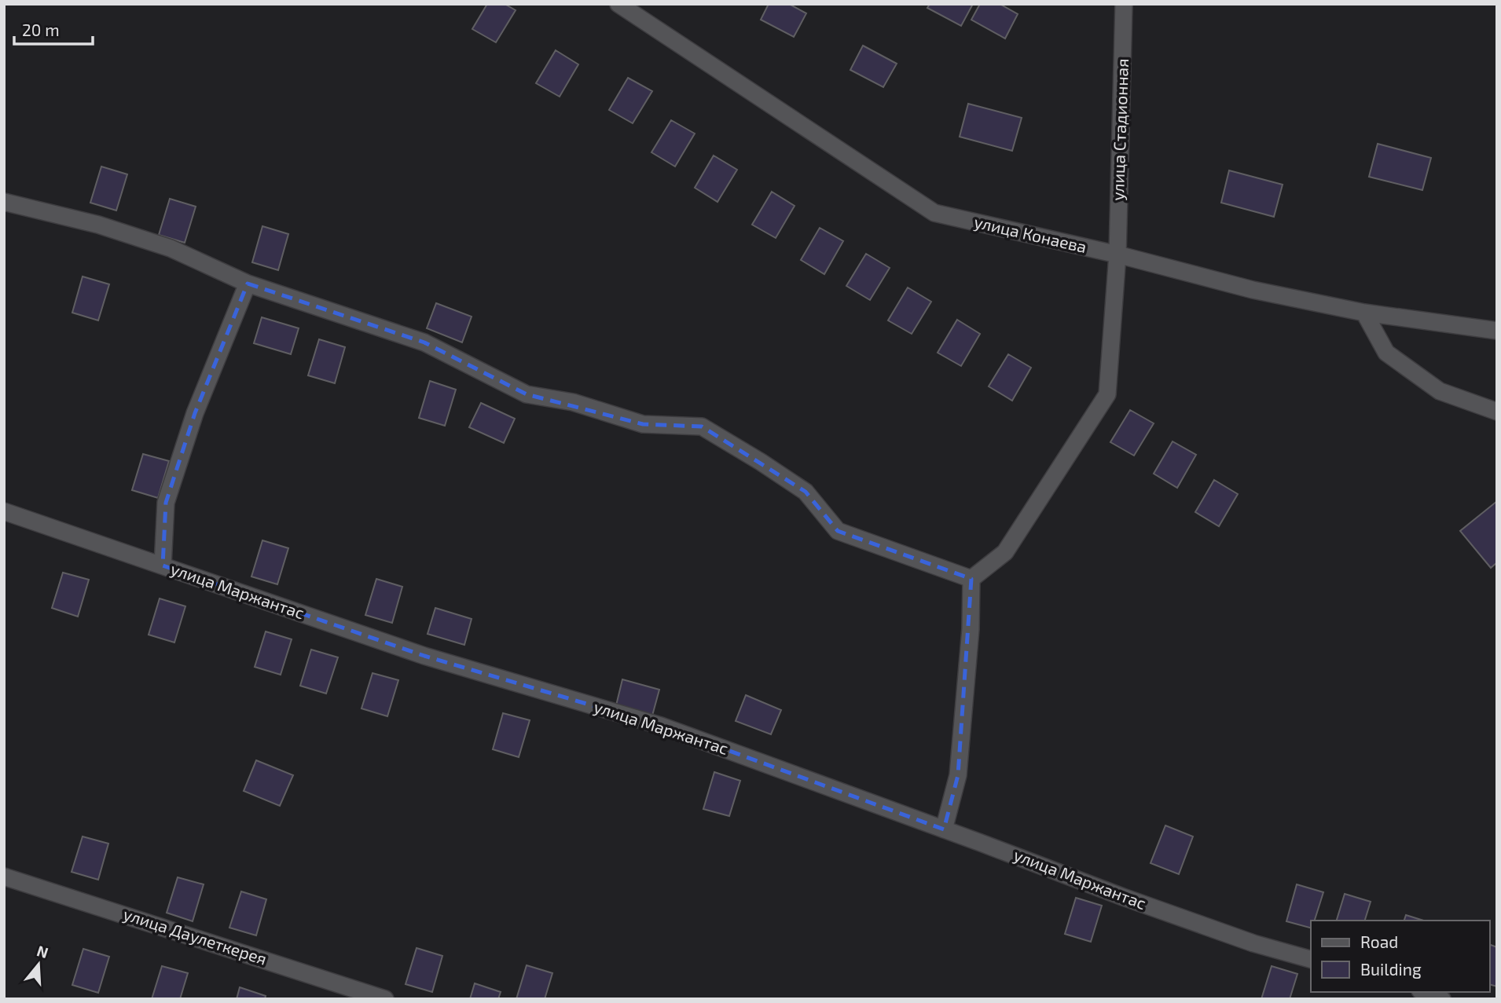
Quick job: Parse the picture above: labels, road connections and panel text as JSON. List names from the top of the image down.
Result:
{
  "streets": {
    "street": [
      "улица Стадионная",
      "улица Конаева",
      "улица Маржантас",
      "улица Даулеткерея"
    ]
  },
  "crossings": [
    ["улица Стадионная", "улица Конаева"]
  ],
  "legend": ["Road", "Building"],
  "scale_bar": "20 m",
  "north": "top"
}
